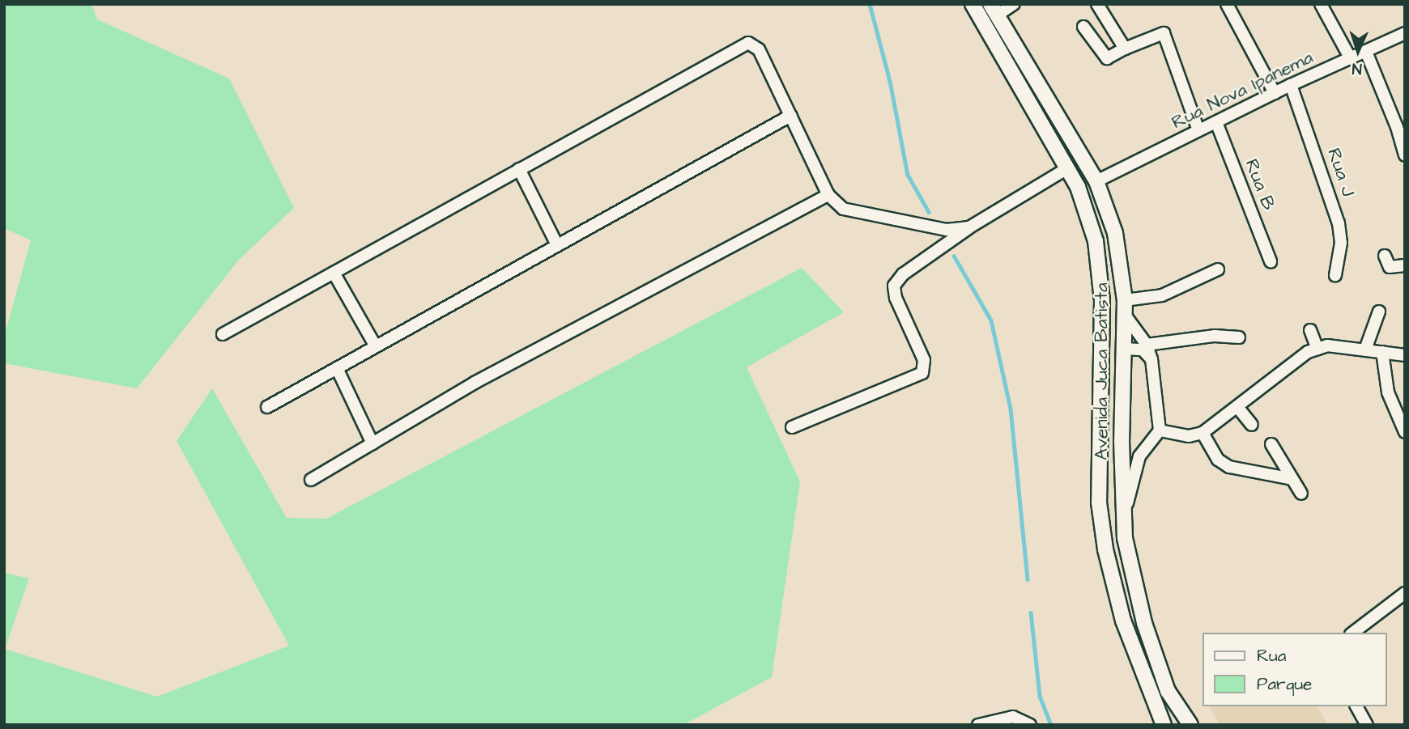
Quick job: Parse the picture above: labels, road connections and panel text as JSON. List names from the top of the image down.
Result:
{
  "streets": {
    "main road": ["Avenida Juca Batista"],
    "street": ["Rua Nova Ipanema", "Rua J", "Rua B"]
  },
  "crossings": [
    ["Rua Nova Ipanema", "Rua J"],
    ["Rua Nova Ipanema", "Rua B"],
    ["Rua Nova Ipanema", "Avenida Juca Batista"]
  ],
  "legend": ["Rua", "Parque"],
  "north": "bottom"
}
